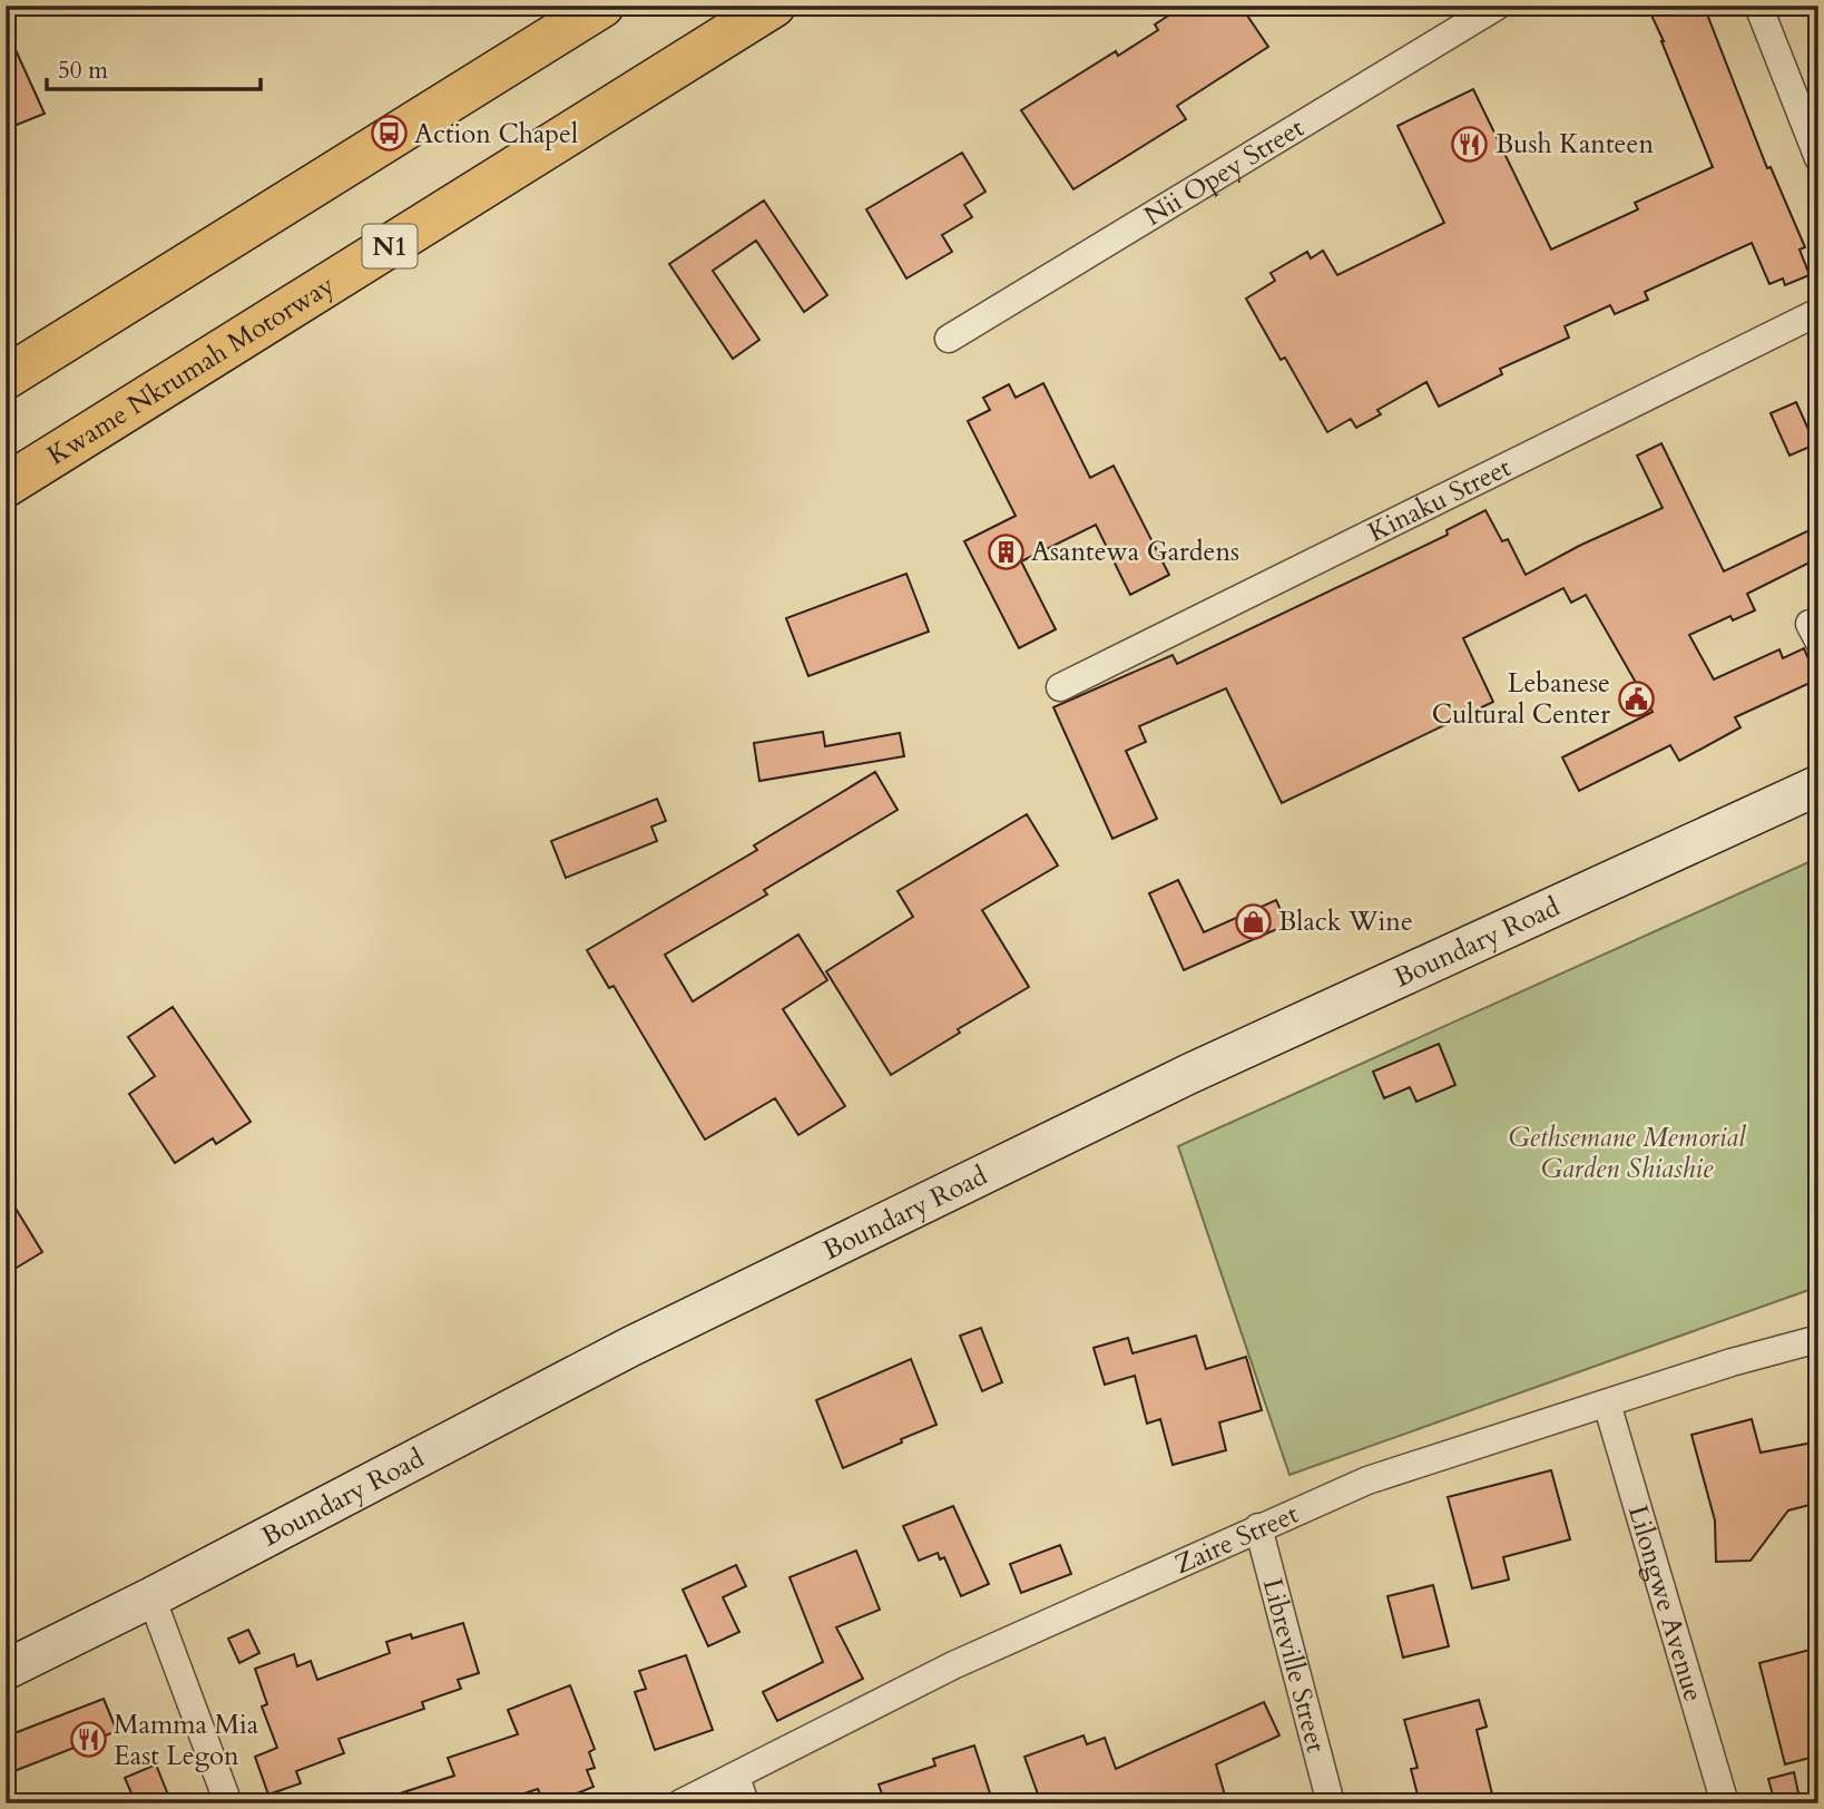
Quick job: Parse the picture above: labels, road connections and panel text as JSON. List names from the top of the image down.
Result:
{
  "streets": {
    "highway": ["N1", "Kwame Nkrumah Motorway"],
    "main road": ["Boundary Road"],
    "street": [
      "Nii Opey Street",
      "Kinaku Street",
      "Zaire Street",
      "Lilongwe Avenue",
      "Libreville Street"
    ]
  },
  "crossings": [
    ["Zaire Street", "Lilongwe Avenue"],
    ["Zaire Street", "Libreville Street"]
  ],
  "parks": ["Gethsemane Memorial Garden Shiashie"],
  "places": {
    "bus stop": ["Action Chapel"],
    "restaurant": ["Bush Kanteen", "Mamma Mia East Legon"],
    "building": ["Asantewa Gardens"],
    "public building": ["Lebanese Cultural Center"],
    "shop": ["Black Wine"]
  },
  "scale_bar": "50 m"
}
